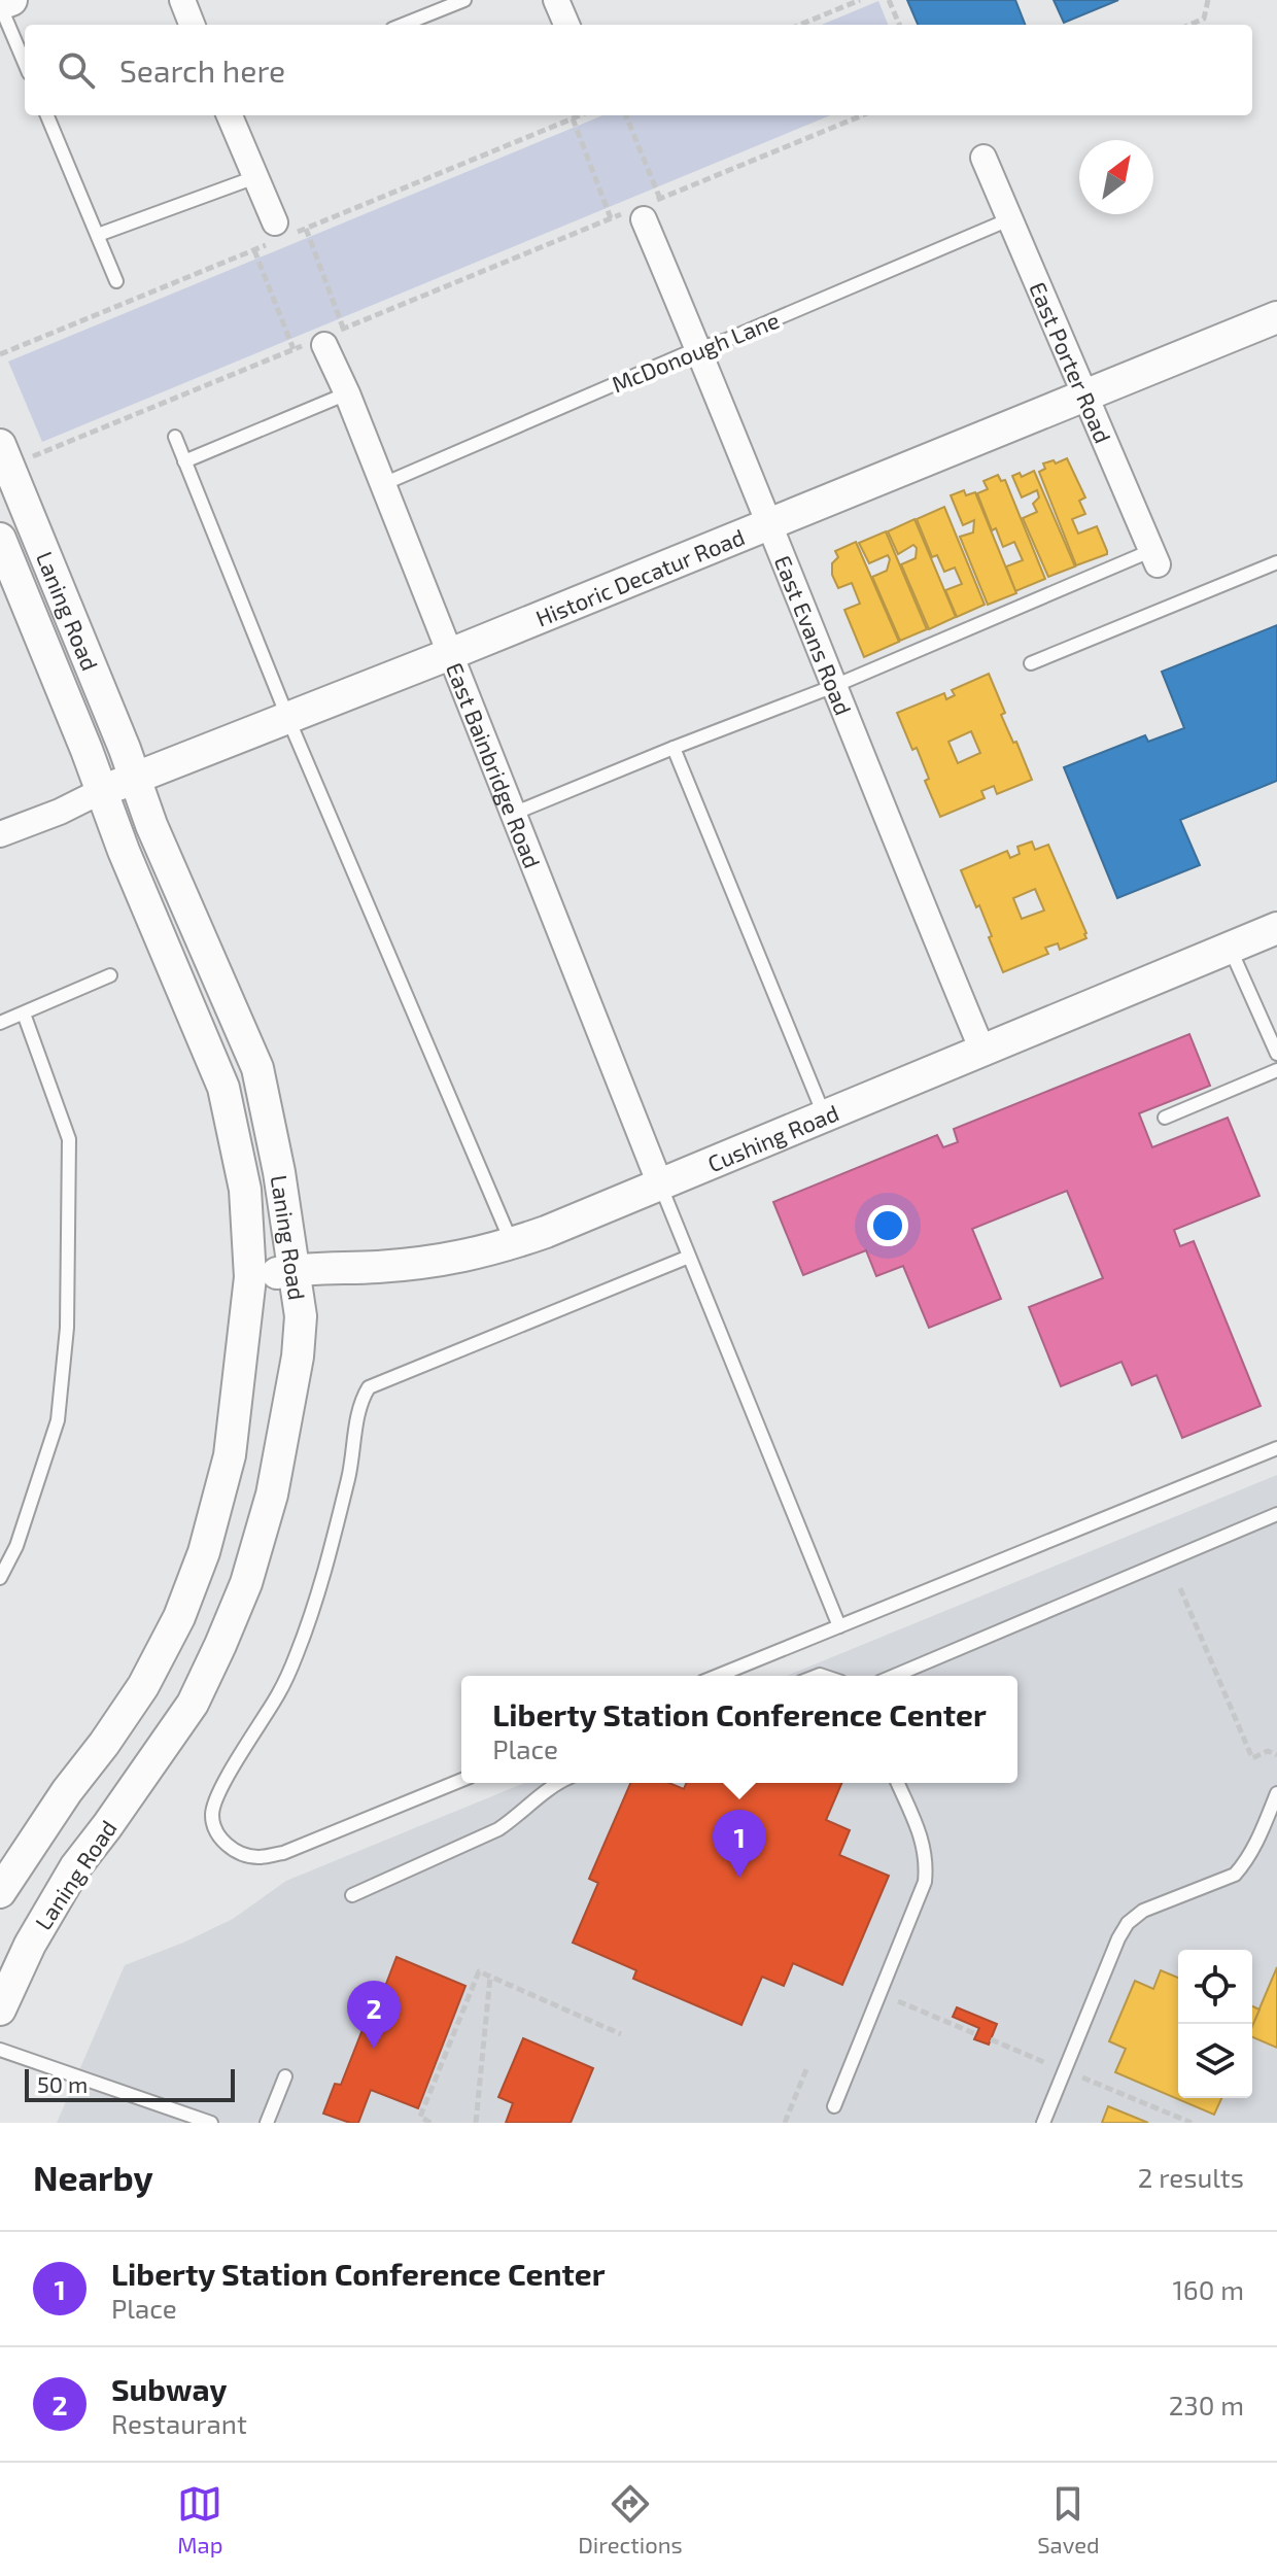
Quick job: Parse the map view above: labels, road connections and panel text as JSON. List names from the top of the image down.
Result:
{
  "streets": {
    "street": [
      "East Porter Road",
      "Historic Decatur Road",
      "Laning Road",
      "East Evans Road",
      "East Bainbridge Road",
      "Cushing Road"
    ],
    "lane": ["McDonough Lane"]
  },
  "crossings": [
    ["McDonough Lane", "East Porter Road"],
    ["McDonough Lane", "East Evans Road"],
    ["McDonough Lane", "East Bainbridge Road"],
    ["East Porter Road", "Historic Decatur Road"],
    ["Historic Decatur Road", "Laning Road"],
    ["Historic Decatur Road", "East Evans Road"],
    ["Historic Decatur Road", "East Bainbridge Road"],
    ["Laning Road", "Cushing Road"],
    ["East Evans Road", "Cushing Road"],
    ["East Bainbridge Road", "Cushing Road"]
  ],
  "scale_bar": "50 m",
  "north": "top right",
  "page": {
    "search": "Search here",
    "popup": ["Liberty Station Conference Center", "Place"],
    "pins": ["1", "2"],
    "scale": "50 m",
    "heading": ["Nearby", "2 results"],
    "list": [
      {
        "mark": "1",
        "name": "Liberty Station Conference Center",
        "note": "Place",
        "value": "160 m"
      },
      {
        "mark": "2",
        "name": "Subway",
        "note": "Restaurant",
        "value": "230 m"
      }
    ],
    "nav": ["Map", "Directions", "Saved"]
  }
}
